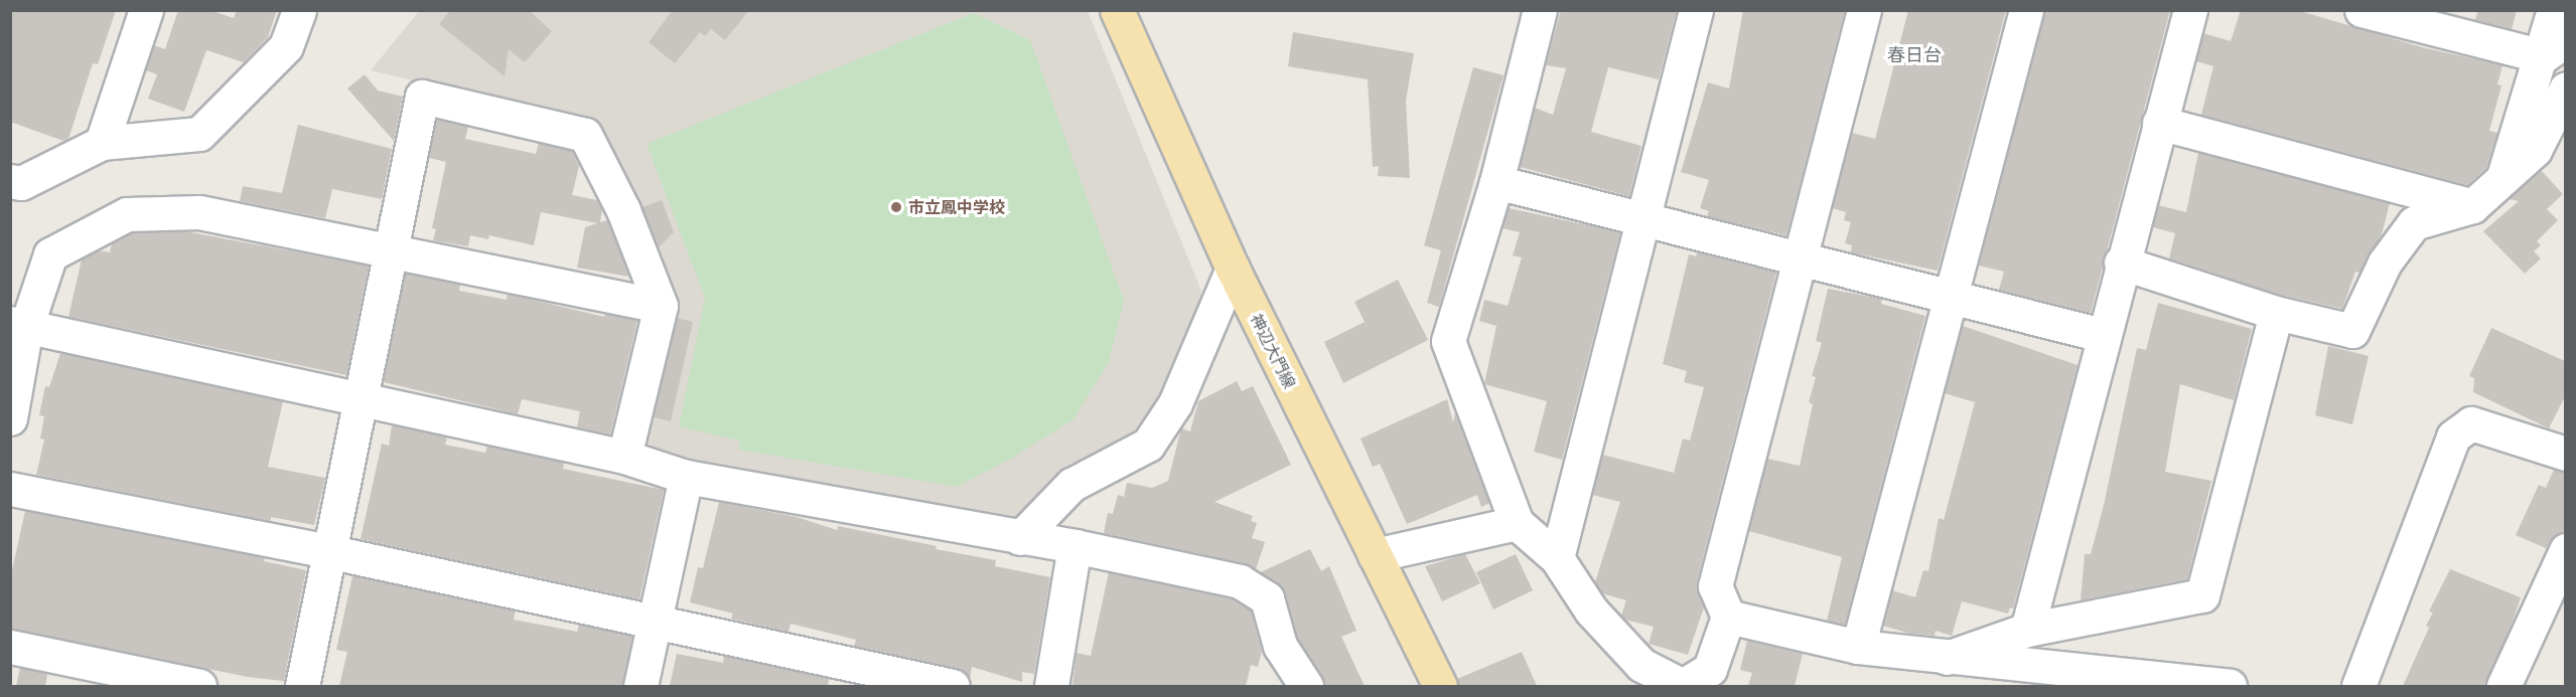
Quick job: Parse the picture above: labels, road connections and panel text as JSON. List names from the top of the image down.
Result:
{
  "streets": {
    "main road": ["神辺大門線"]
  },
  "districts": ["春日台"],
  "places": ["市立鳳中学校"]
}
